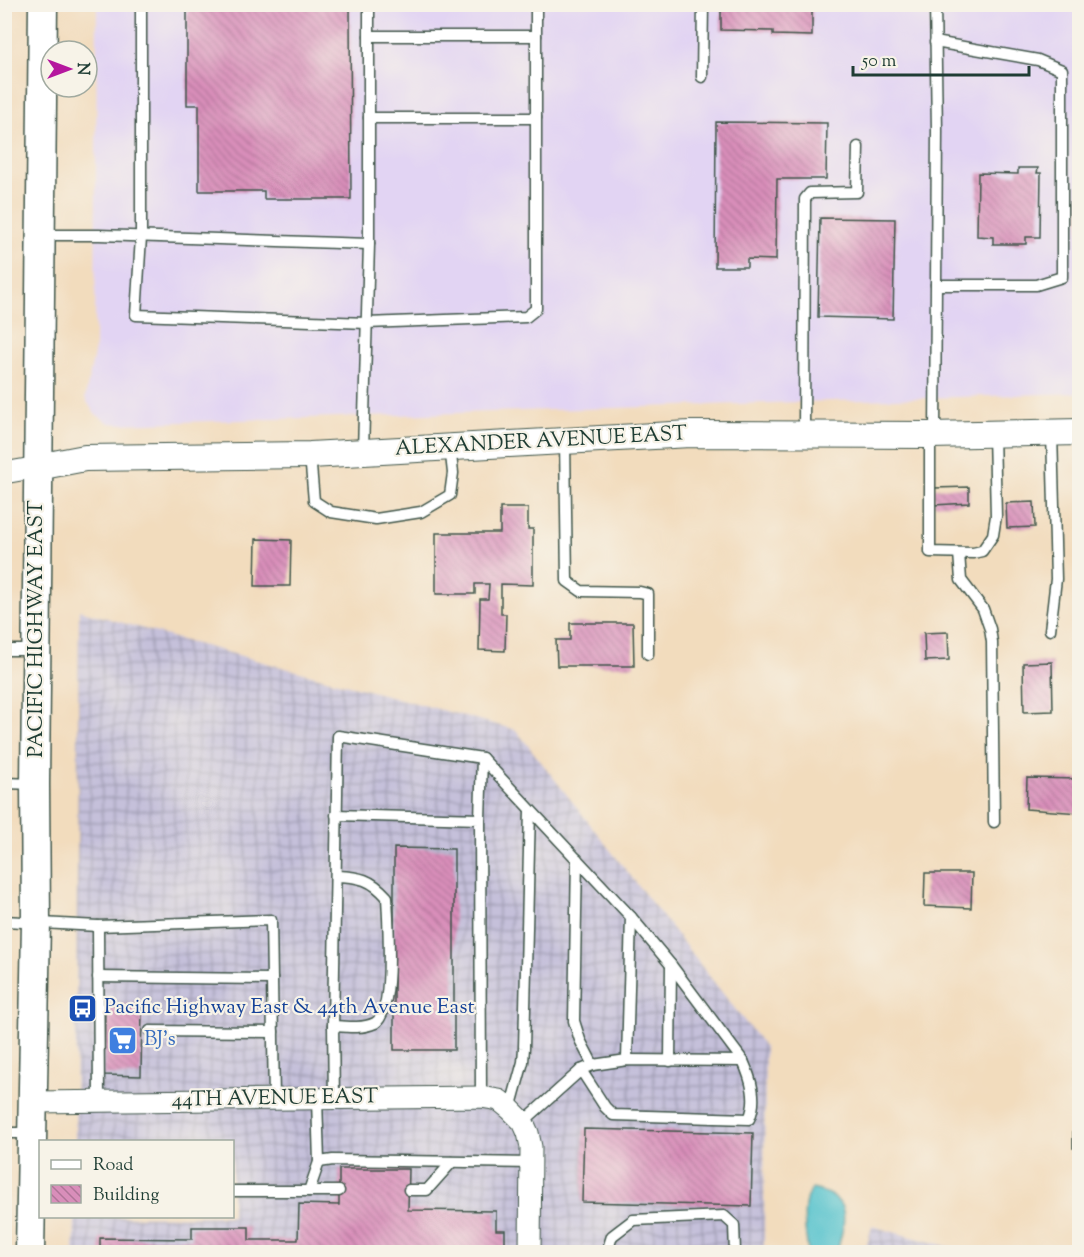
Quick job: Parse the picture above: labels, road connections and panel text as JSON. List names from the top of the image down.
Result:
{
  "streets": {
    "main road": ["PACIFIC HIGHWAY EAST"],
    "street": ["ALEXANDER AVENUE EAST", "44TH AVENUE EAST"]
  },
  "crossings": [
    ["ALEXANDER AVENUE EAST", "PACIFIC HIGHWAY EAST"],
    ["PACIFIC HIGHWAY EAST", "44TH AVENUE EAST"]
  ],
  "places": {
    "bus stop": ["Pacific Highway East & 44th Avenue East"],
    "supermarket": ["BJ's"]
  },
  "legend": ["Road", "Building"],
  "scale_bar": "50 m",
  "north": "right"
}
